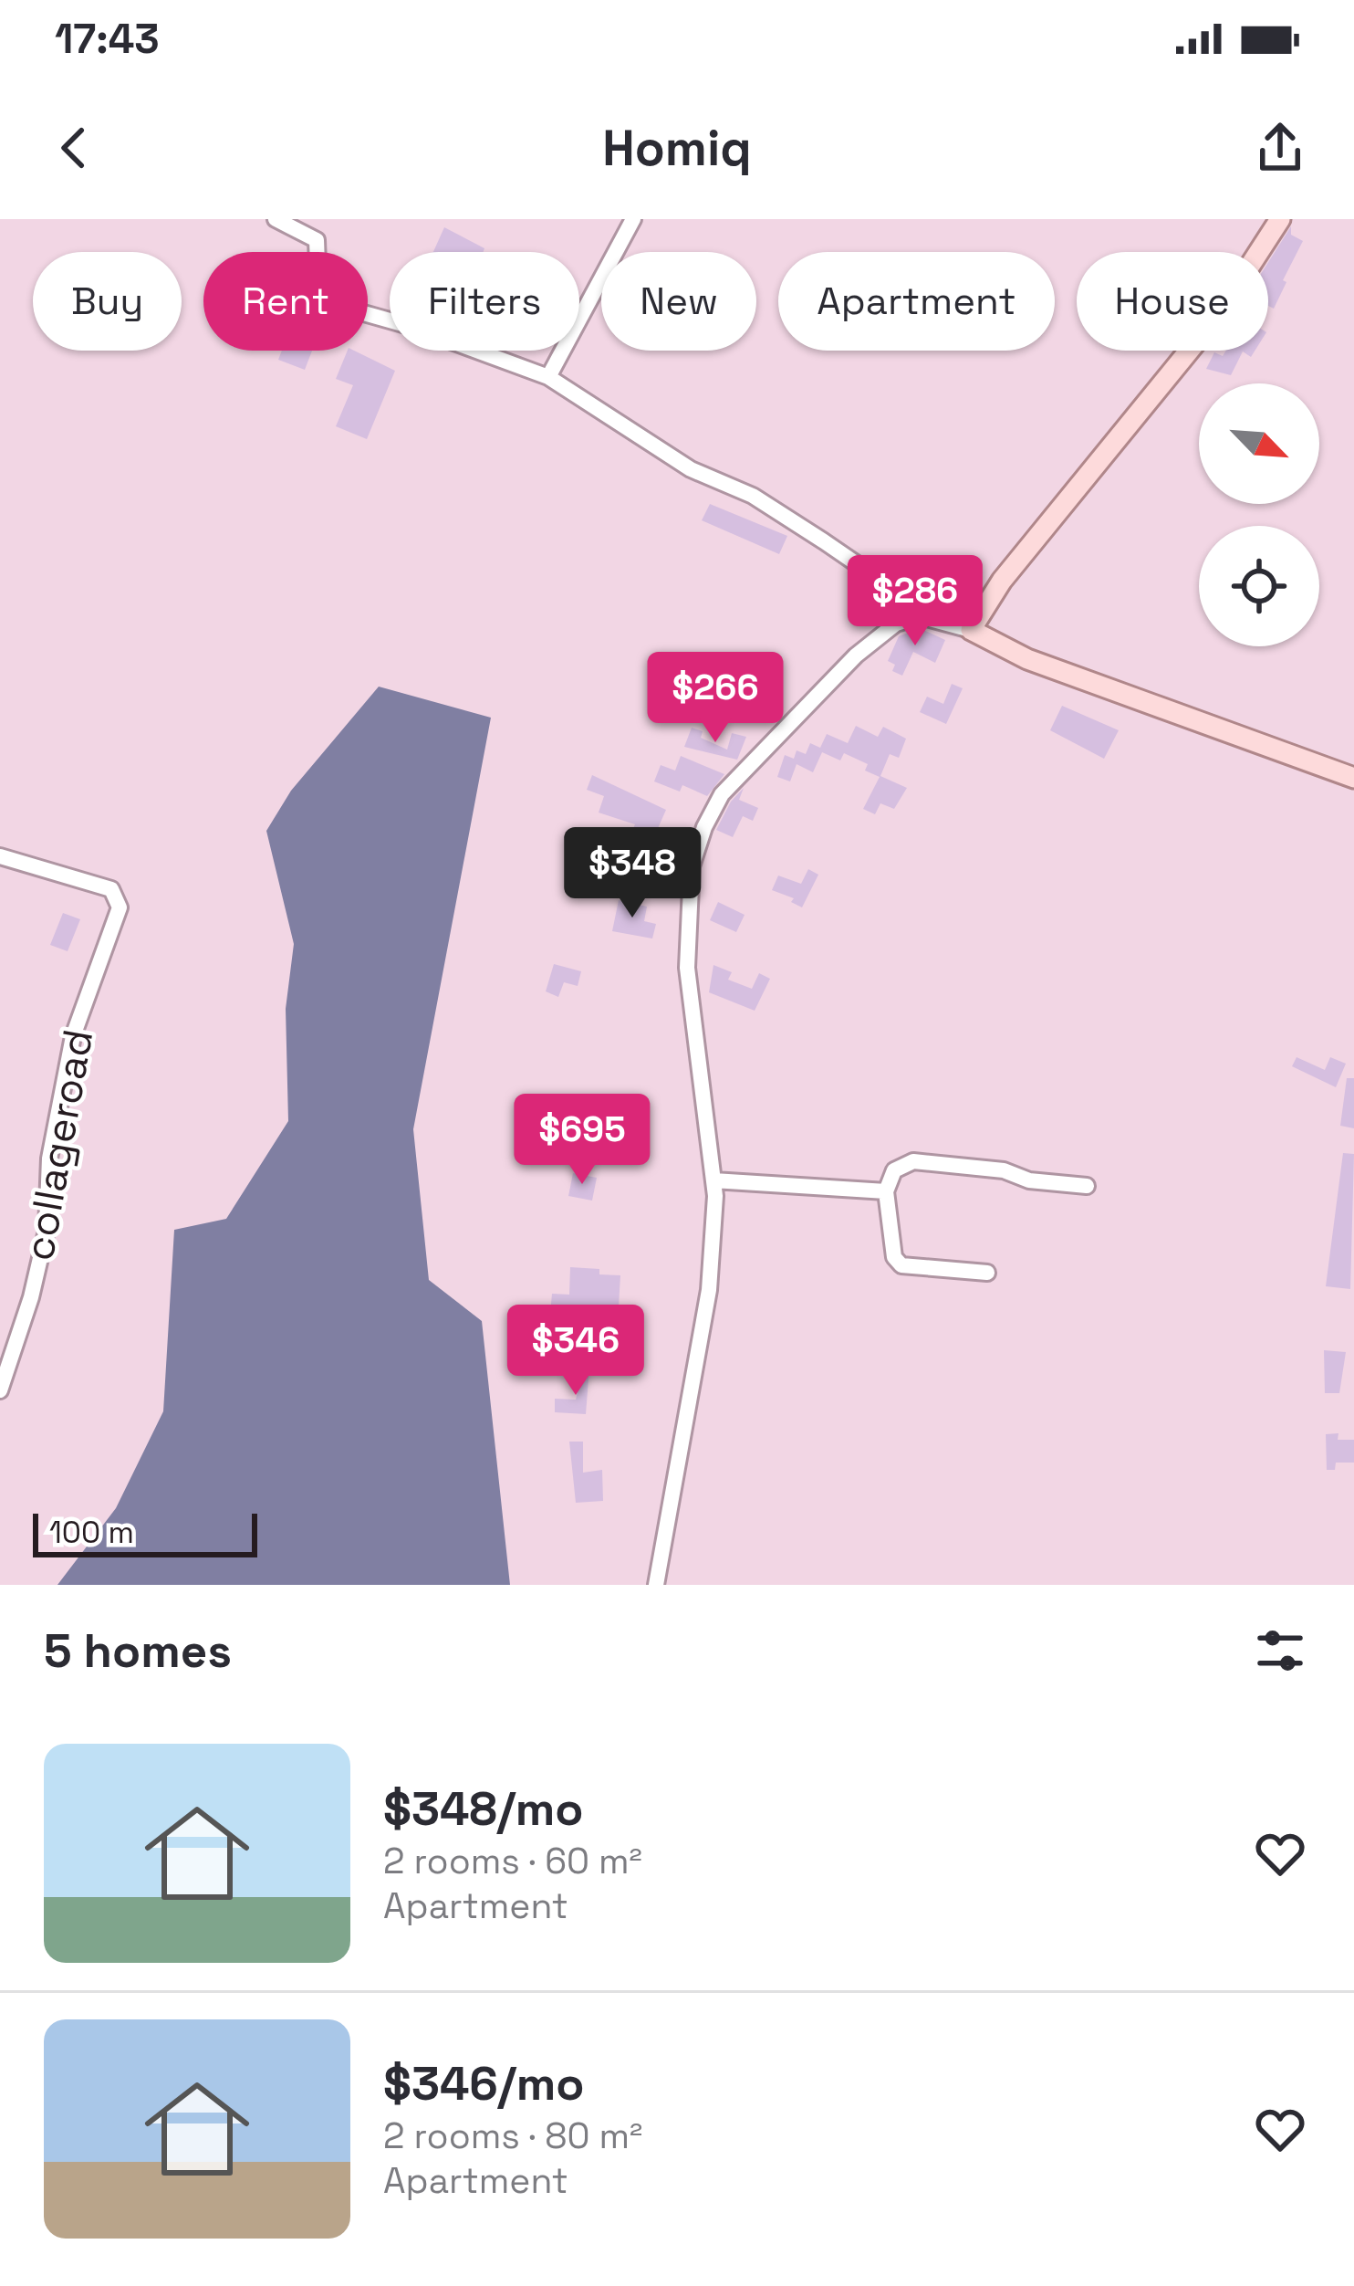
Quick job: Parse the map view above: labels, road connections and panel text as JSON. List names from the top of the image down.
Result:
{
  "streets": {
    "street": ["collageroad"]
  },
  "scale_bar": "100 m",
  "north": "bottom right",
  "page": {
    "status": "17:43",
    "header": "Homiq",
    "chip": [
      "Buy",
      "Rent",
      "Filters",
      "New",
      "Apartment",
      "House"
    ],
    "price": [
      "$286",
      "$266",
      "$348",
      "$695",
      "$346"
    ],
    "scale": "100 m",
    "heading": "5 homes",
    "list": [
      {
        "name": "$348/mo",
        "note": "2 rooms · 60 m² · Apartment"
      },
      {
        "name": "$346/mo",
        "note": "2 rooms · 80 m² · Apartment"
      }
    ]
  }
}
